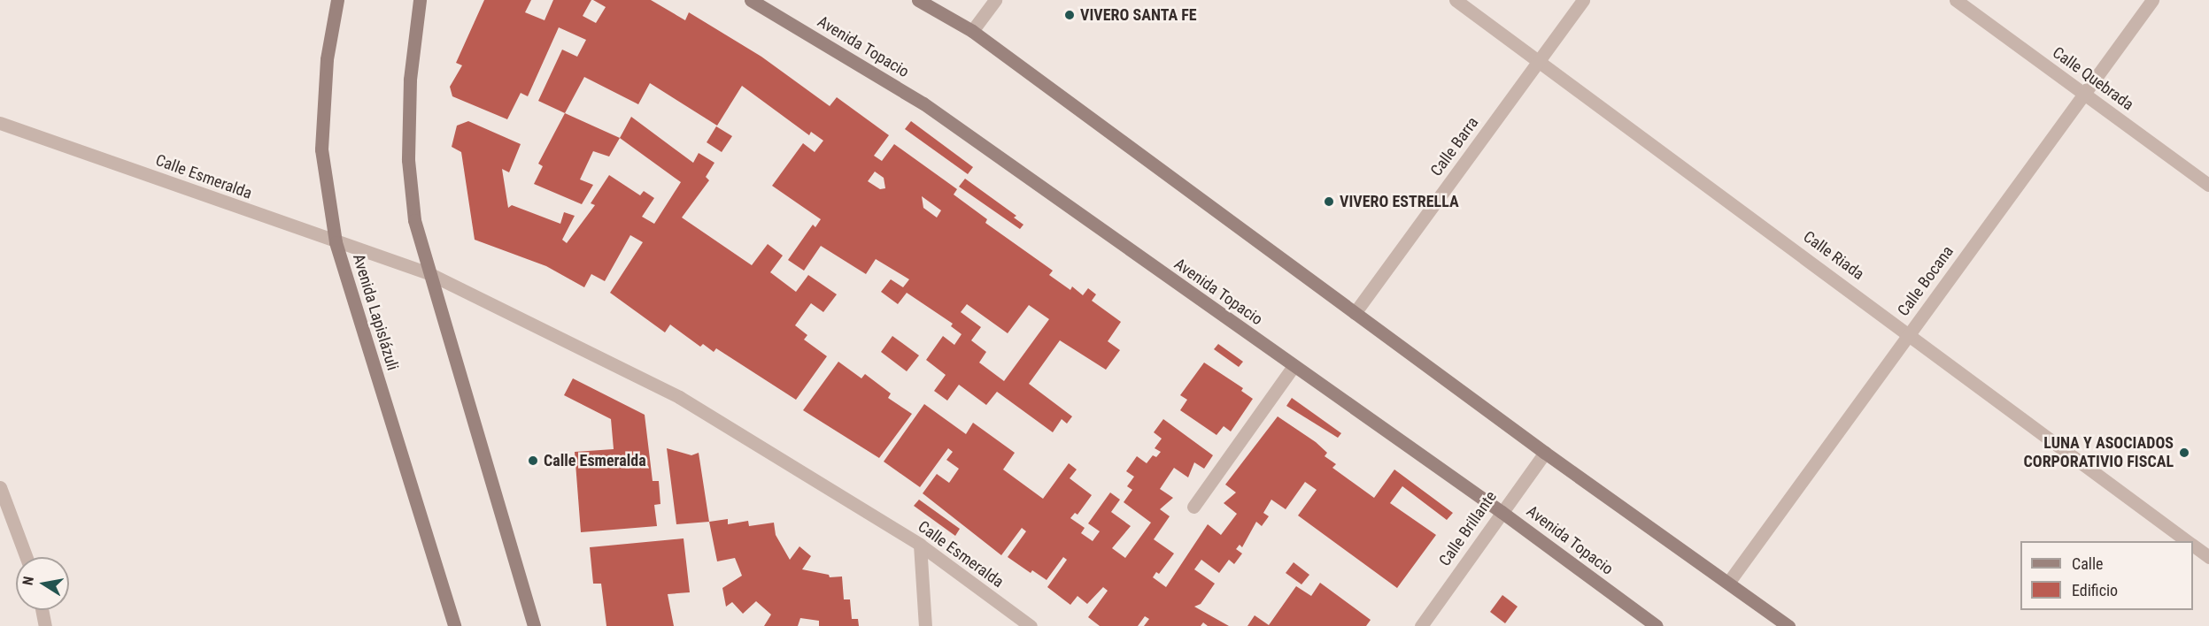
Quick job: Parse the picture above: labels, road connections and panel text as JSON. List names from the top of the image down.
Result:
{
  "streets": {
    "street": [
      "Avenida Topacio",
      "Calle Quebrada",
      "Calle Barra",
      "Calle Esmeralda",
      "Calle Riada",
      "Calle Bocana",
      "Avenida Lapislázuli",
      "Calle Brillante"
    ]
  },
  "crossings": [
    ["Avenida Topacio", "Calle Brillante"],
    ["Calle Quebrada", "Calle Bocana"],
    ["Calle Barra", "Calle Riada"],
    ["Calle Esmeralda", "Avenida Lapislázuli"],
    ["Calle Riada", "Calle Bocana"]
  ],
  "places": [
    "VIVERO SANTA FE",
    "VIVERO ESTRELLA",
    "LUNA Y ASOCIADOS CORPORATIVIO FISCAL",
    "Calle Esmeralda"
  ],
  "legend": ["Calle", "Edificio"],
  "north": "left"
}
